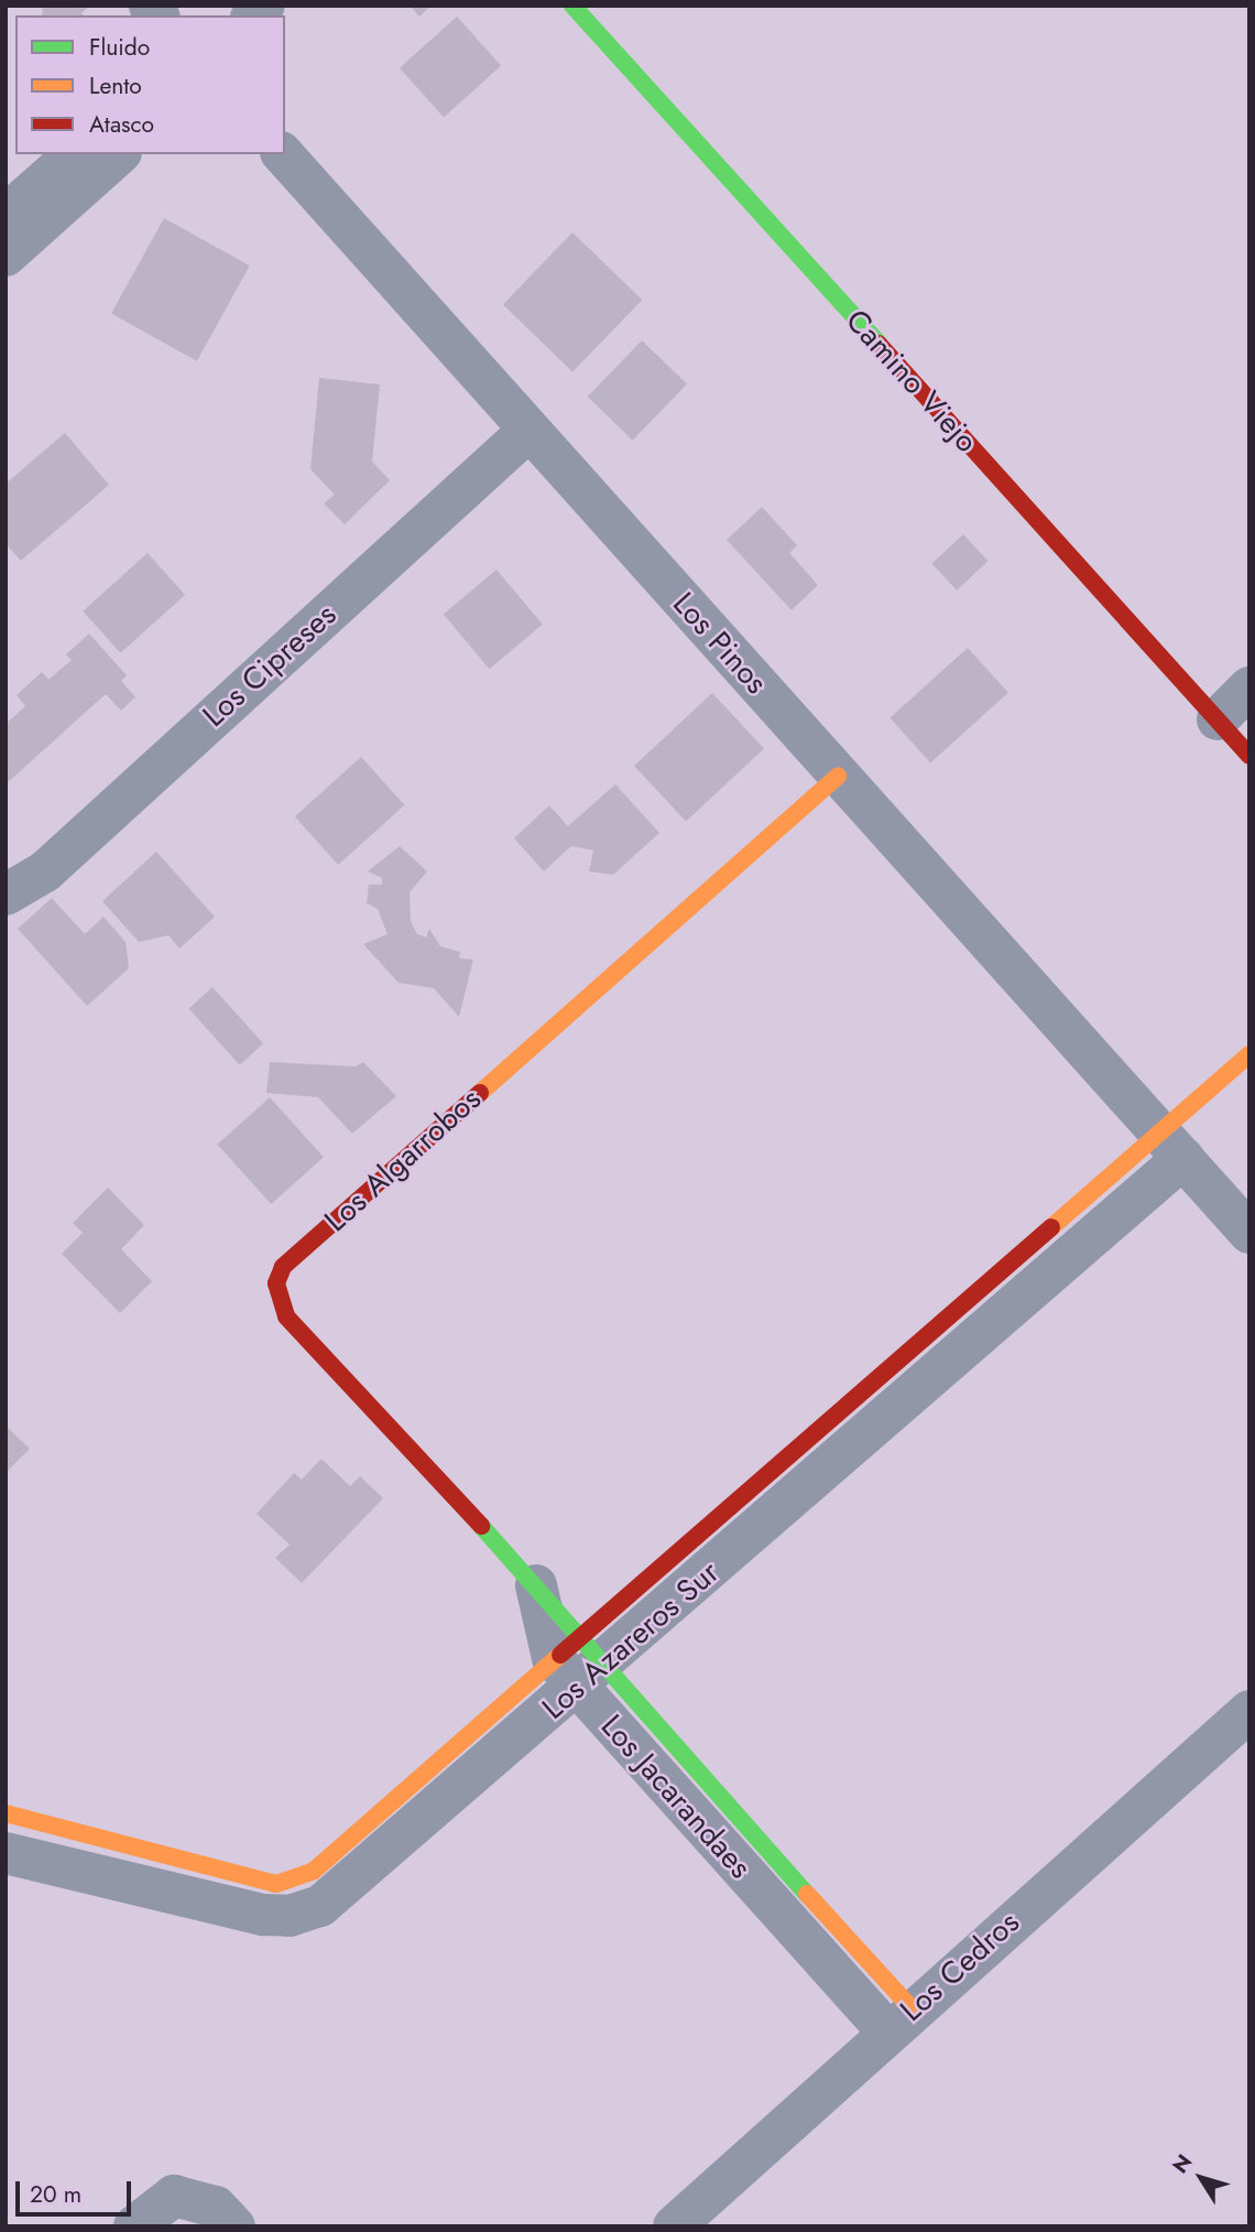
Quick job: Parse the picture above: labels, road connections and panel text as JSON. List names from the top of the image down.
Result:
{
  "streets": {
    "street": [
      "Camino Viejo",
      "Los Pinos",
      "Los Cipreses",
      "Los Algarrobos",
      "Los Azareros Sur",
      "Los Jacarandaes",
      "Los Cedros"
    ]
  },
  "crossings": [
    ["Los Pinos", "Los Cipreses"],
    ["Los Pinos", "Los Algarrobos"],
    ["Los Pinos", "Los Azareros Sur"],
    ["Los Algarrobos", "Los Jacarandaes"],
    ["Los Azareros Sur", "Los Jacarandaes"],
    ["Los Jacarandaes", "Los Cedros"]
  ],
  "legend": ["Fluido", "Lento", "Atasco"],
  "scale_bar": "20 m",
  "north": "top left"
}
